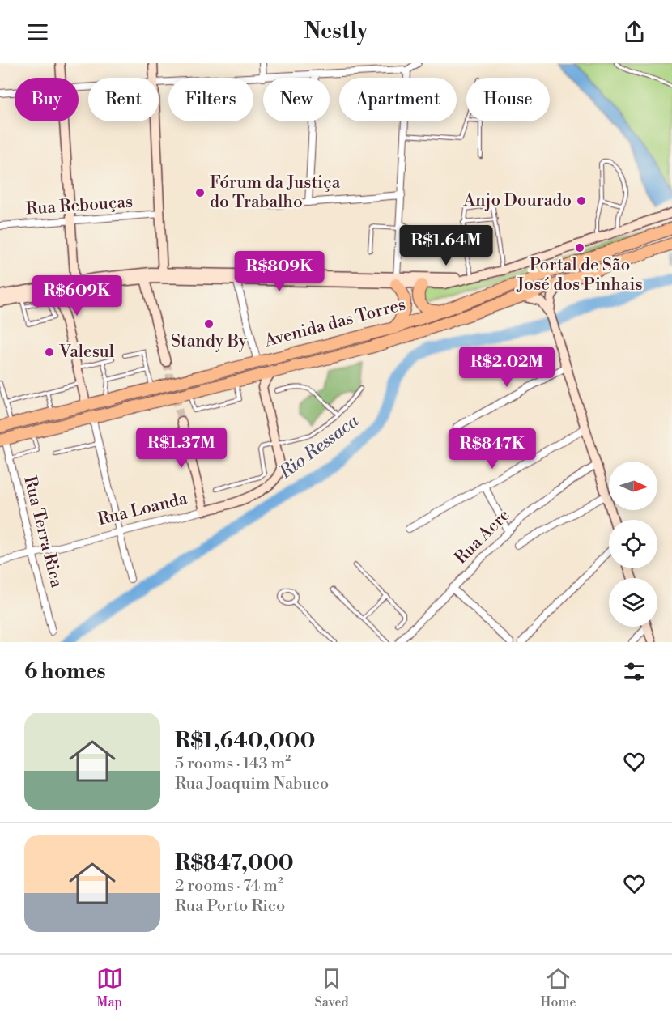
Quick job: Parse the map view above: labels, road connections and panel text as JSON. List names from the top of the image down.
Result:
{
  "streets": {
    "highway": ["Avenida das Torres"],
    "main road": ["Rua Loanda"],
    "street": ["Rua Rebouças", "Rua Terra Rica", "Rua Acre"]
  },
  "crossings": [
    ["Avenida das Torres", "Rua Terra Rica"],
    ["Rua Loanda", "Rua Terra Rica"]
  ],
  "water": ["Rio Ressaca"],
  "places": [
    "Fórum da Justiça do Trabalho",
    "Anjo Dourado",
    "Portal de São José dos Pinhais",
    "Standy By",
    "Valesul"
  ],
  "north": "right",
  "page": {
    "header": "Nestly",
    "chip": [
      "Buy",
      "Rent",
      "Filters",
      "New",
      "Apartment",
      "House"
    ],
    "price": [
      "R$1.64M",
      "R$809K",
      "R$609K",
      "R$2.02M",
      "R$1.37M",
      "R$847K"
    ],
    "heading": "6 homes",
    "list": [
      {
        "name": "R$1,640,000",
        "note": "5 rooms · 143 m² · Rua Joaquim Nabuco"
      },
      {
        "name": "R$847,000",
        "note": "2 rooms · 74 m² · Rua Porto Rico"
      }
    ],
    "tabs": ["Map", "Saved", "Home"]
  }
}
